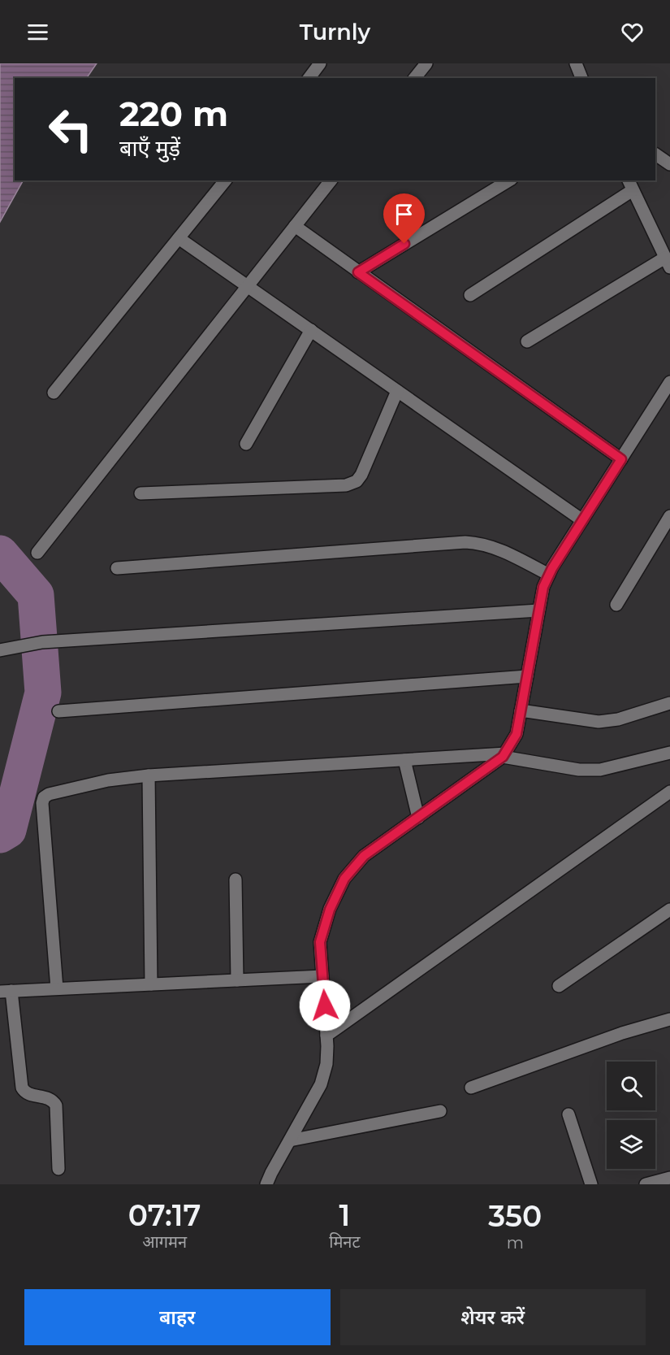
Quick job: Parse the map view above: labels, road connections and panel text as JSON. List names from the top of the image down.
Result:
{
  "page": {
    "header": "Turnly",
    "turn": ["220 m", "बाएँ मुड़ें"],
    "eta": [
      "07:17",
      "आगमन",
      "1",
      "मिनट",
      "350",
      "m"
    ],
    "buttons": ["बाहर", "शेयर करें"]
  }
}
